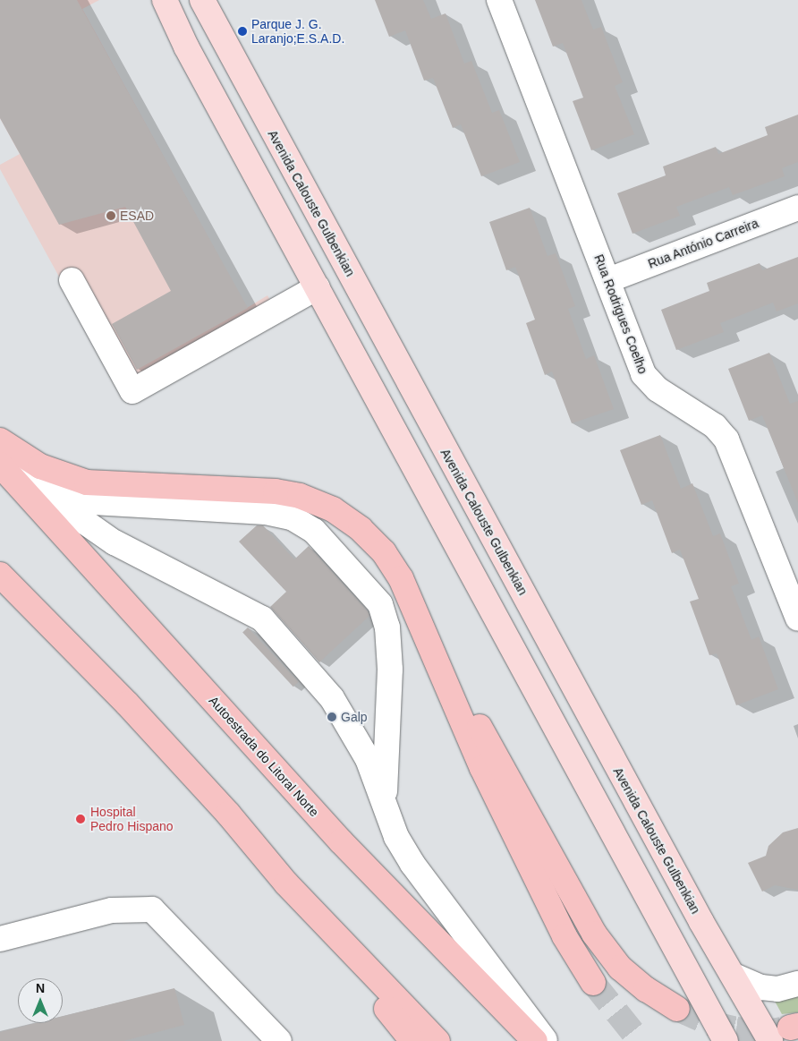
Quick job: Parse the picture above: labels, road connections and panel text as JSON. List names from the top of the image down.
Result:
{
  "streets": {
    "highway": ["Autoestrada do Litoral Norte"],
    "main road": ["Avenida Calouste Gulbenkian"],
    "street": ["Rua António Carreira", "Rua Rodrigues Coelho"]
  },
  "crossings": [
    ["Rua António Carreira", "Rua Rodrigues Coelho"]
  ],
  "places": [
    "Parque J. G. Laranjo;E.S.A.D.",
    "ESAD",
    "Galp",
    "Hospital Pedro Hispano"
  ],
  "north": "top"
}
